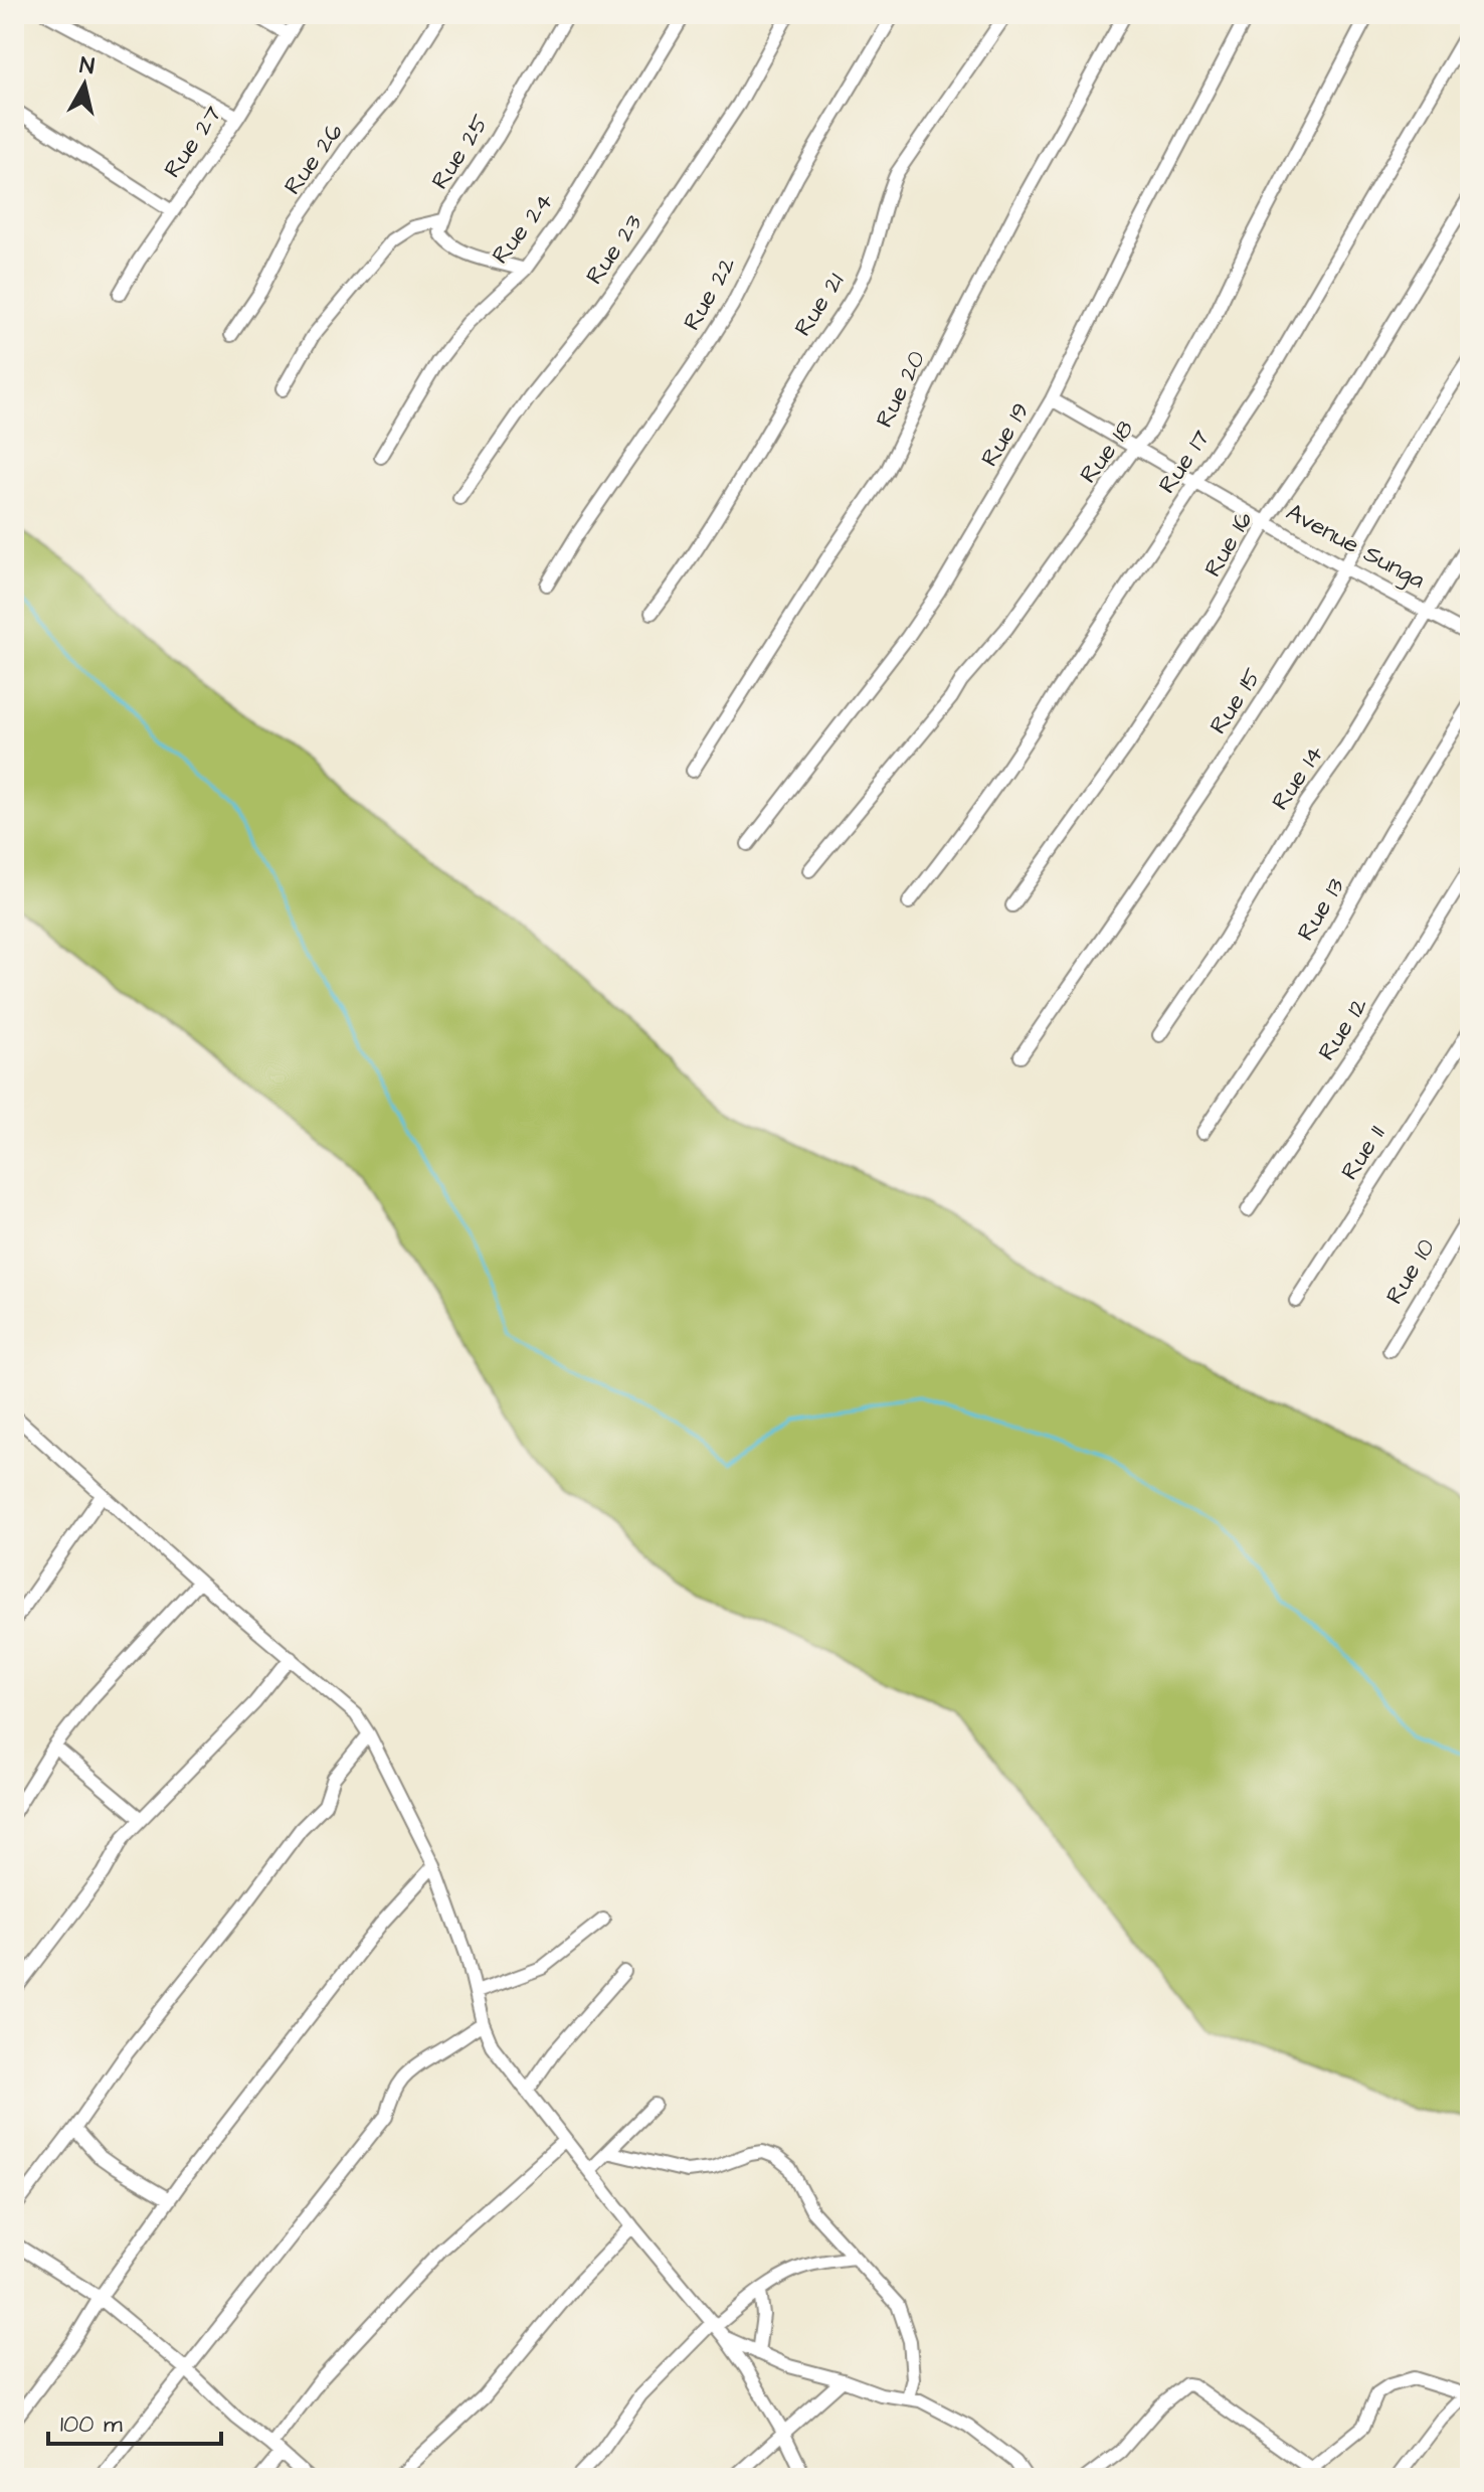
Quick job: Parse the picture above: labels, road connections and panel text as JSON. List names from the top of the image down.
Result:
{
  "streets": {
    "street": [
      "Rue 27",
      "Rue 25",
      "Rue 26",
      "Rue 24",
      "Rue 23",
      "Rue 22",
      "Rue 21",
      "Rue 20",
      "Rue 19",
      "Rue 18",
      "Rue 17",
      "Rue 16",
      "Avenue Sunga",
      "Rue 15",
      "Rue 14",
      "Rue 13",
      "Rue 12",
      "Rue 11",
      "Rue 10"
    ]
  },
  "crossings": [
    ["Rue 25", "Rue 24"],
    ["Rue 19", "Avenue Sunga"],
    ["Rue 18", "Avenue Sunga"],
    ["Rue 17", "Avenue Sunga"],
    ["Rue 16", "Avenue Sunga"],
    ["Avenue Sunga", "Rue 15"],
    ["Avenue Sunga", "Rue 14"]
  ],
  "scale_bar": "100 m",
  "north": "top"
}
